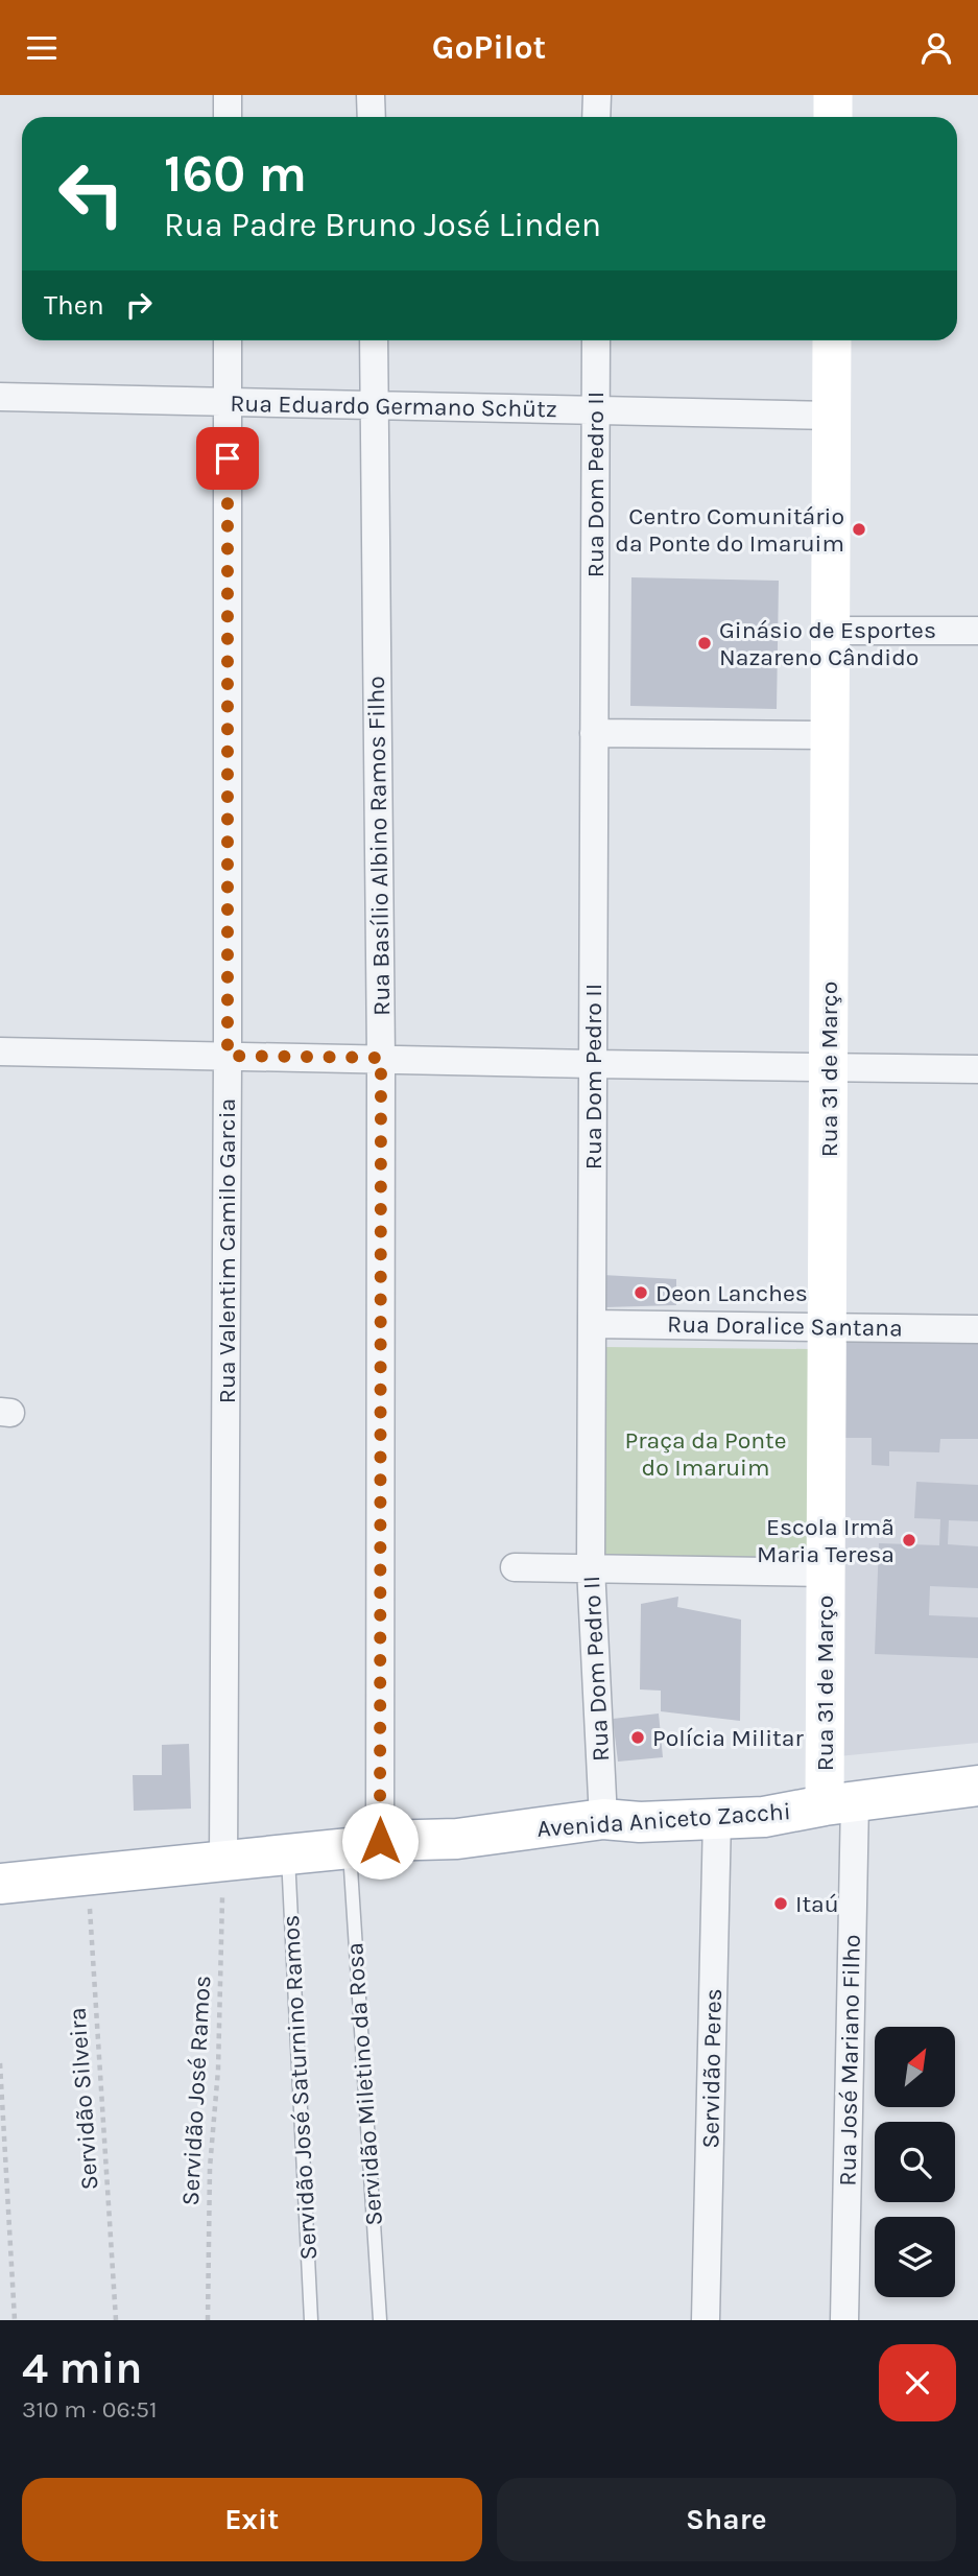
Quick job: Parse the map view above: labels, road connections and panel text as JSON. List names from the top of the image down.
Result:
{
  "streets": {
    "main road": ["Avenida Aniceto Zacchi"],
    "street": [
      "Rua Eduardo Germano Schütz",
      "Rua Dom Pedro II",
      "Rua Basílio Albino Ramos Filho",
      "Rua 31 de Março",
      "Rua Valentim Camilo Garcia",
      "Rua Doralice Santana",
      "Rua José Mariano Filho",
      "Servidão Peres"
    ],
    "lane": ["Servidão Miletino da Rosa", "Servidão José Saturnino Ramos"],
    "path": ["Servidão José Ramos", "Servidão Silveira"]
  },
  "crossings": [
    ["Rua Eduardo Germano Schütz", "Rua Dom Pedro II"],
    ["Rua Eduardo Germano Schütz", "Rua Basílio Albino Ramos Filho"],
    ["Rua Eduardo Germano Schütz", "Rua 31 de Março"],
    ["Rua Eduardo Germano Schütz", "Rua Valentim Camilo Garcia"],
    ["Rua Dom Pedro II", "Rua Doralice Santana"],
    ["Rua Dom Pedro II", "Avenida Aniceto Zacchi"],
    ["Rua Basílio Albino Ramos Filho", "Avenida Aniceto Zacchi"],
    ["Rua Basílio Albino Ramos Filho", "Servidão Miletino da Rosa"],
    ["Rua 31 de Março", "Rua Doralice Santana"],
    ["Rua 31 de Março", "Avenida Aniceto Zacchi"],
    ["Rua 31 de Março", "Rua José Mariano Filho"],
    ["Rua Valentim Camilo Garcia", "Avenida Aniceto Zacchi"],
    ["Rua Valentim Camilo Garcia", "Servidão José Ramos"],
    ["Avenida Aniceto Zacchi", "Rua José Mariano Filho"],
    ["Avenida Aniceto Zacchi", "Servidão Peres"],
    ["Avenida Aniceto Zacchi", "Servidão Miletino da Rosa"],
    ["Avenida Aniceto Zacchi", "Servidão José Saturnino Ramos"],
    ["Avenida Aniceto Zacchi", "Servidão José Ramos"],
    ["Avenida Aniceto Zacchi", "Servidão Silveira"]
  ],
  "parks": ["Praça da Ponte do Imaruim"],
  "places": [
    "Centro Comunitário da Ponte do Imaruim",
    "Ginásio de Esportes Nazareno Cândido",
    "Deon Lanches",
    "Escola Irmã Maria Teresa",
    "Polícia Militar",
    "Itaú"
  ],
  "north": "top right",
  "page": {
    "header": "GoPilot",
    "turn": ["160 m", "Rua Padre Bruno José Linden"],
    "then": "Then",
    "heading": ["4 min", "310 m · 06:51"],
    "buttons": ["Exit", "Share"]
  }
}
